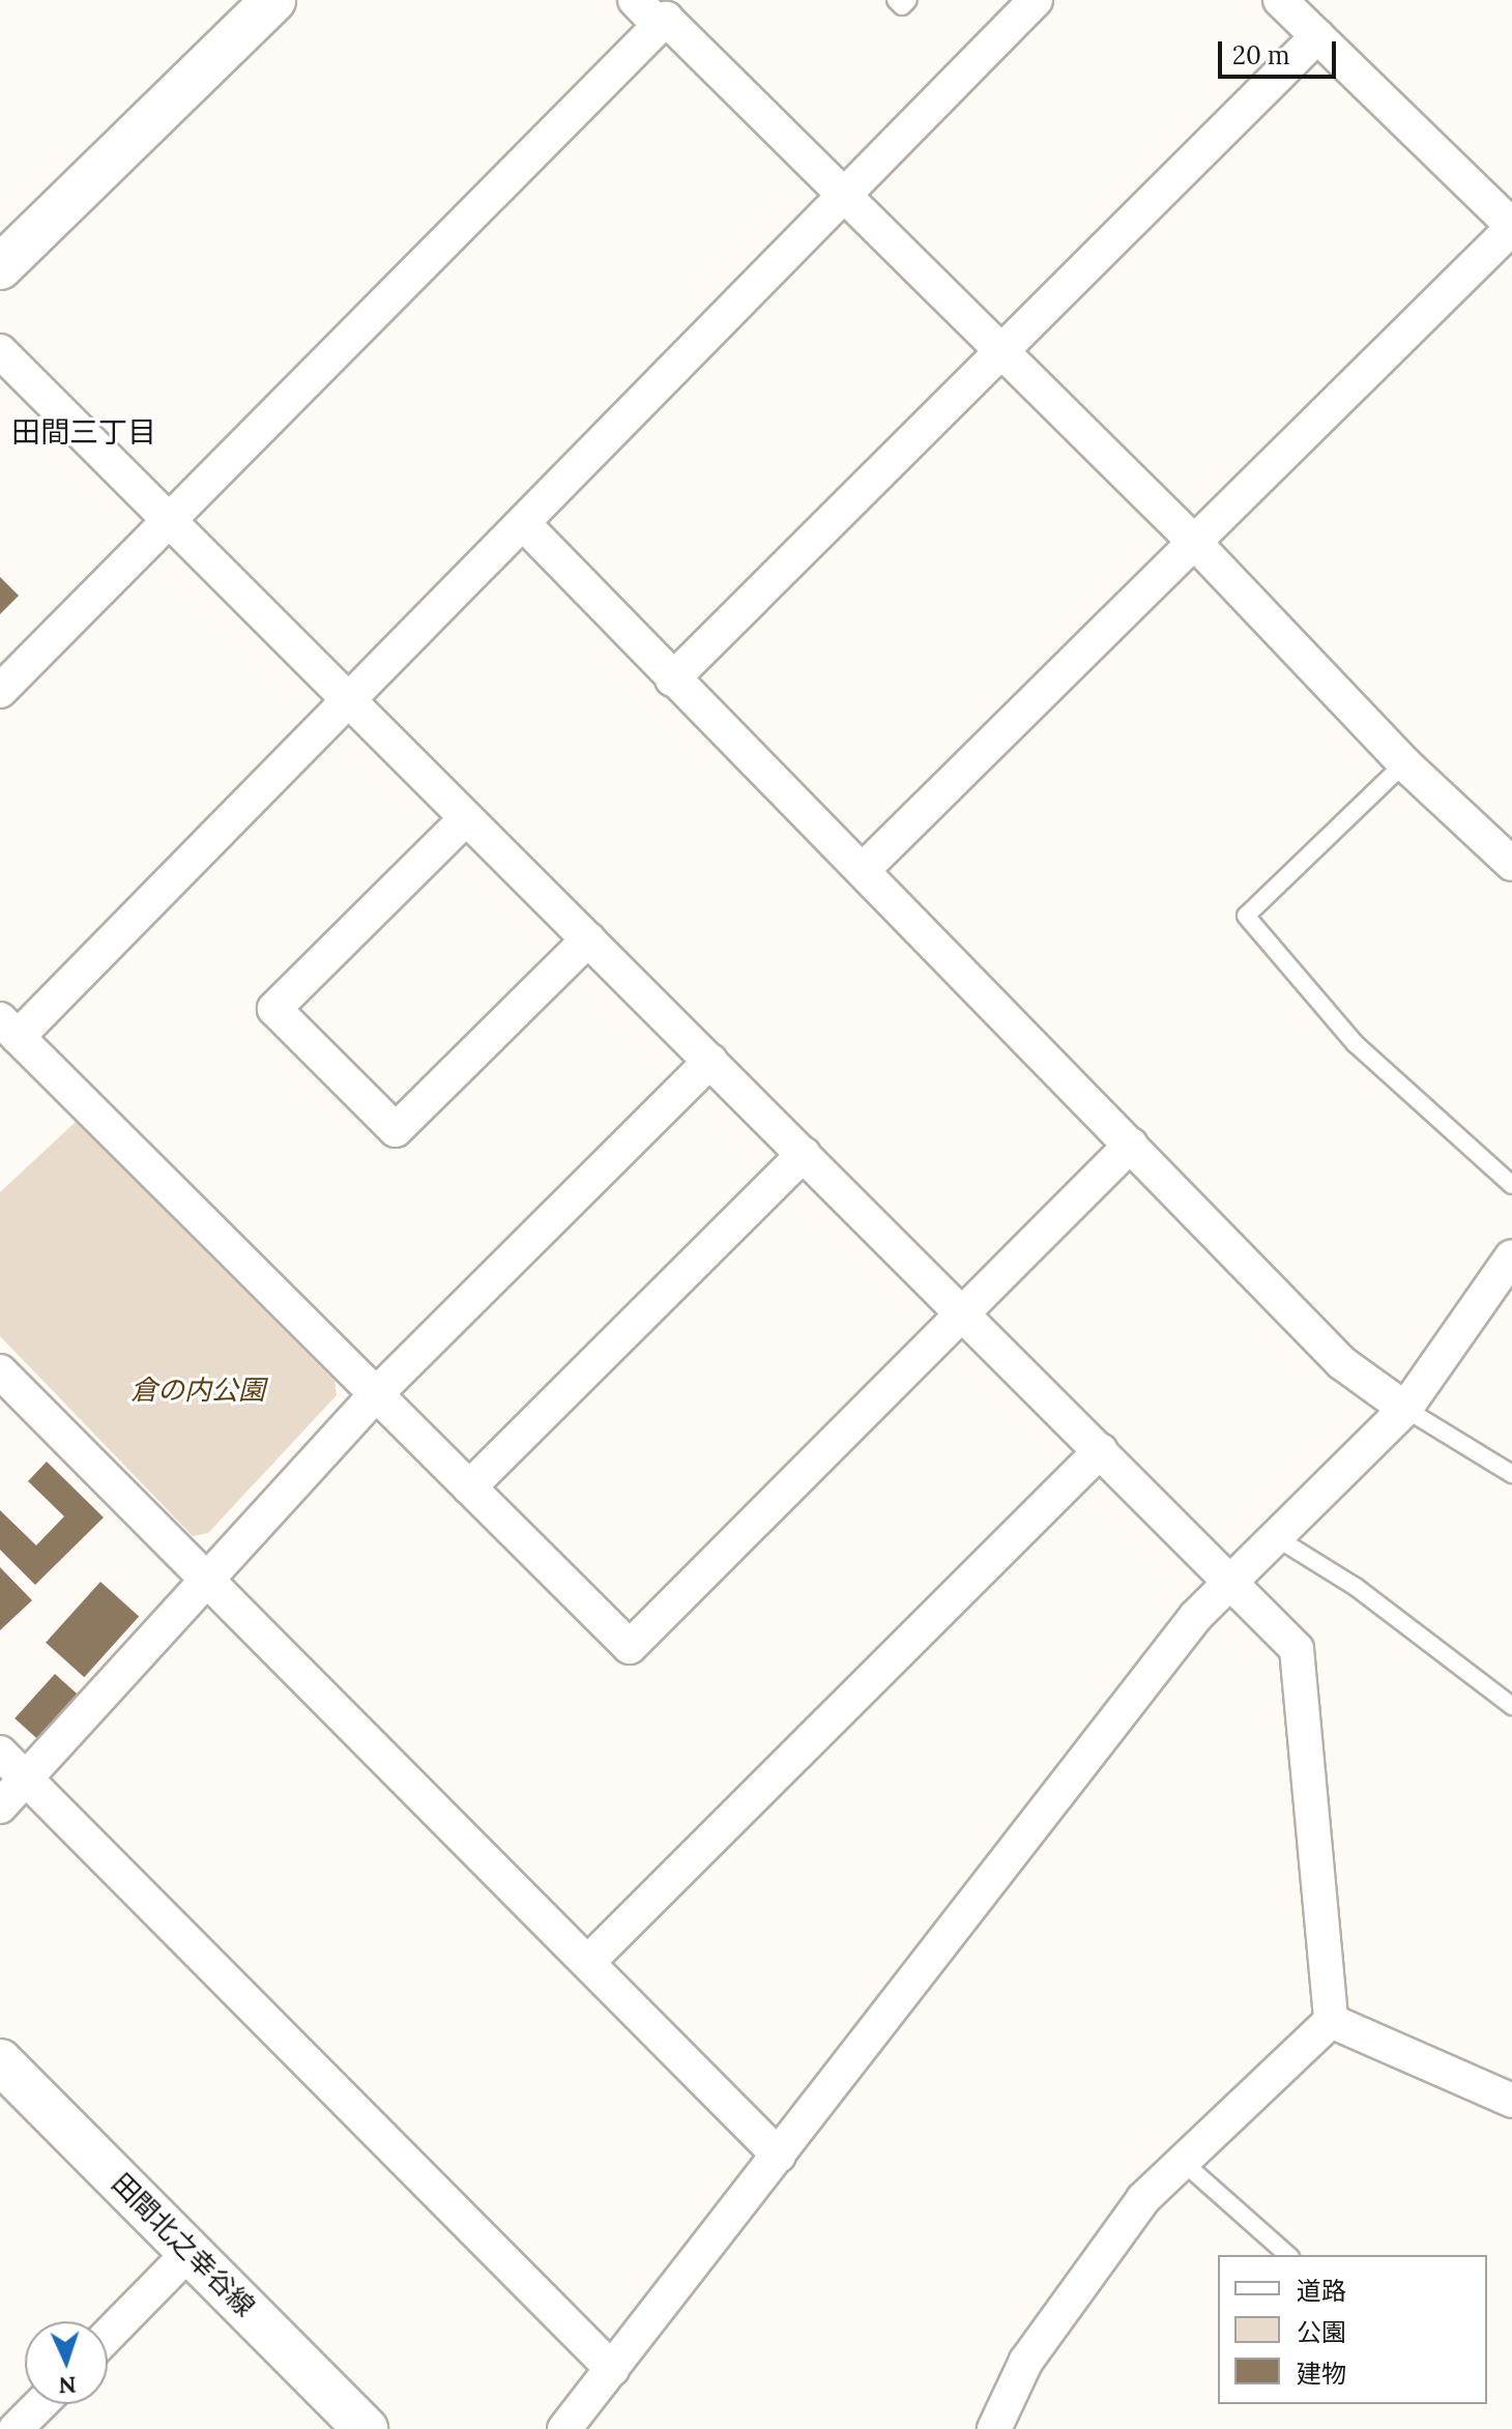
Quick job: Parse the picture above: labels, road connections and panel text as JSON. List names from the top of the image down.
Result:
{
  "streets": {
    "street": ["田間北之幸谷線"]
  },
  "districts": ["田間三丁目"],
  "parks": ["倉の内公園"],
  "legend": ["道路", "公園", "建物"],
  "scale_bar": "20 m",
  "north": "bottom"
}
